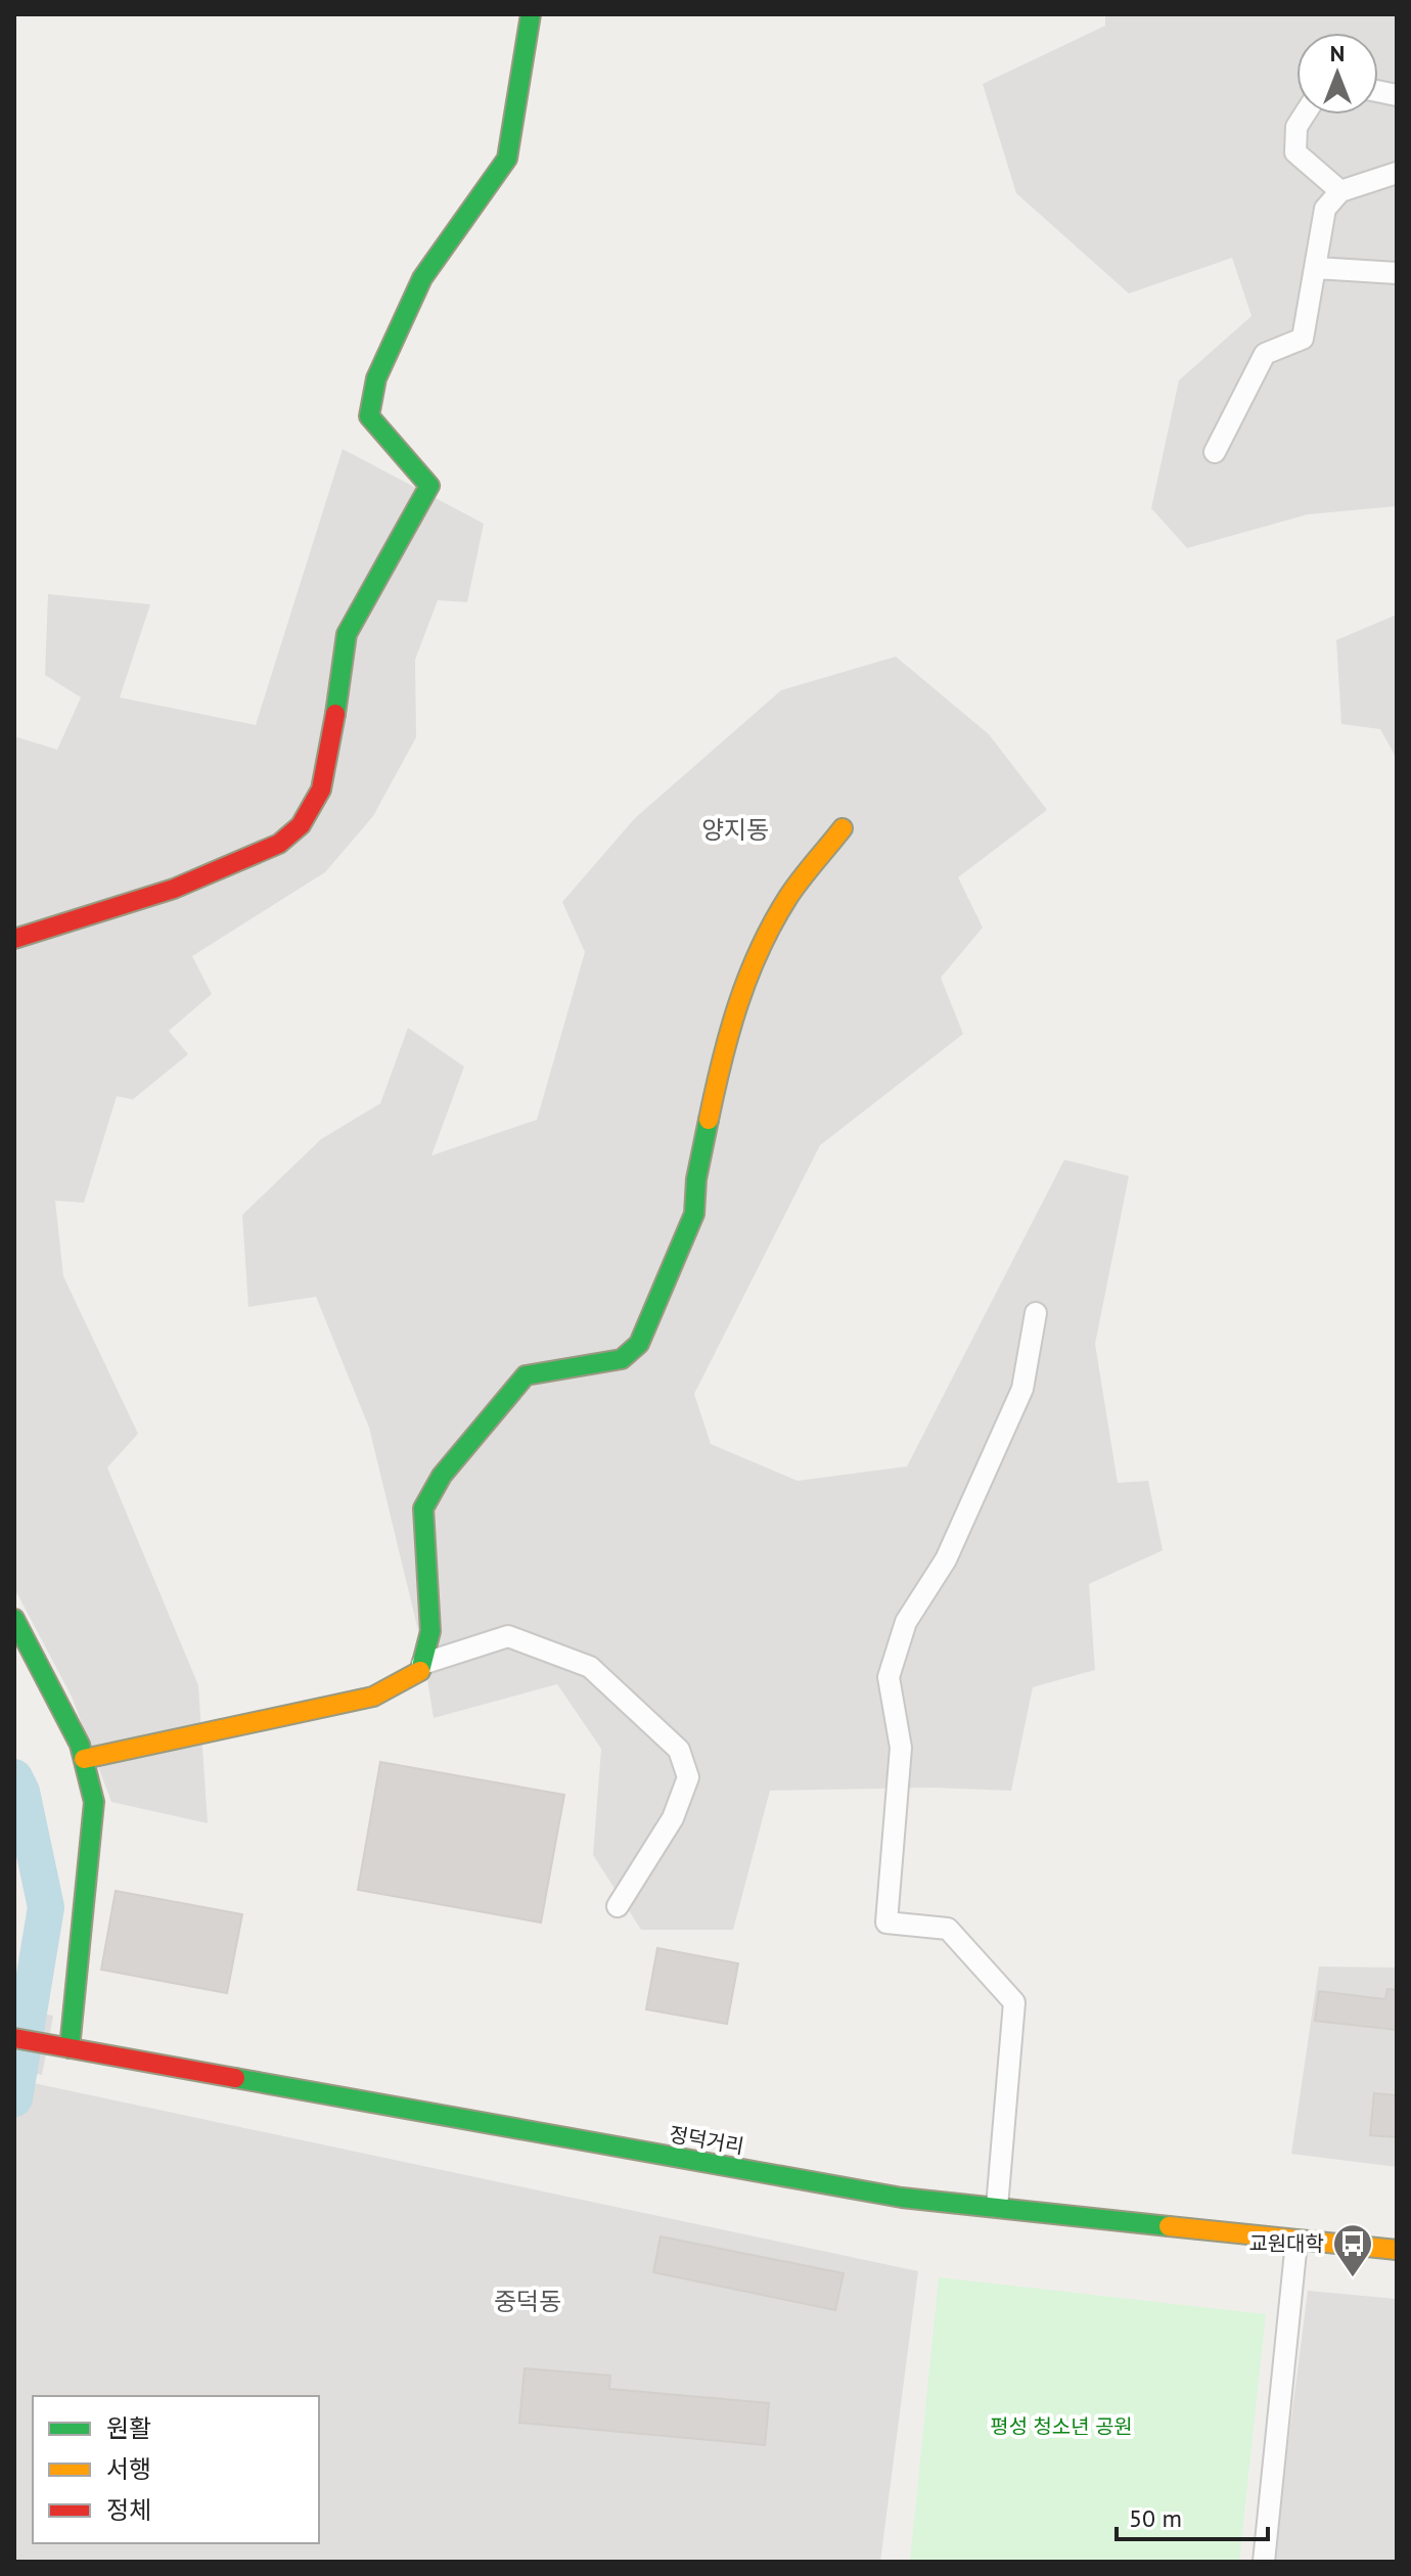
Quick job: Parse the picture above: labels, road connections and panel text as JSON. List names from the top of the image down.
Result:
{
  "streets": {
    "street": ["정덕거리"]
  },
  "districts": ["양지동", "중덕동"],
  "parks": ["평성 청소년 공원"],
  "places": {
    "bus stop": ["교원대학"]
  },
  "legend": ["원활", "서행", "정체"],
  "scale_bar": "50 m",
  "north": "top"
}
